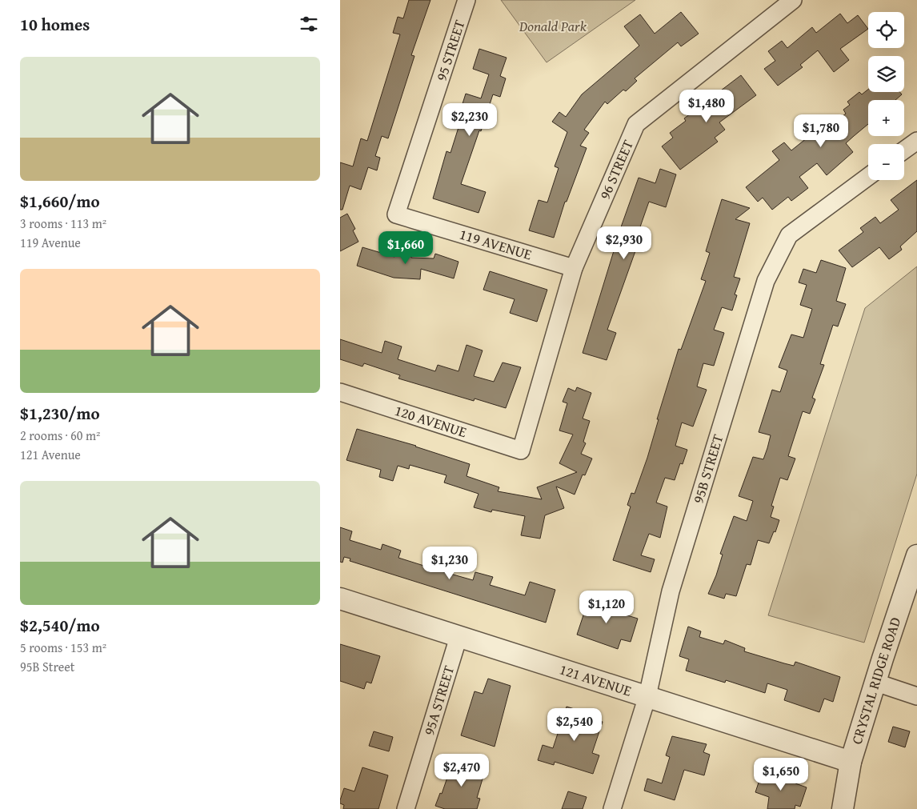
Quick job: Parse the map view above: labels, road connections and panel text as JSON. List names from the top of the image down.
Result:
{
  "streets": {
    "street": [
      "95 STREET",
      "96 STREET",
      "119 AVENUE",
      "120 AVENUE",
      "95B STREET",
      "121 AVENUE",
      "CRYSTAL RIDGE ROAD",
      "95A STREET"
    ]
  },
  "crossings": [
    ["95 STREET", "119 AVENUE"],
    ["96 STREET", "119 AVENUE"],
    ["96 STREET", "120 AVENUE"],
    ["95B STREET", "121 AVENUE"],
    ["121 AVENUE", "CRYSTAL RIDGE ROAD"],
    ["121 AVENUE", "95A STREET"]
  ],
  "parks": ["Donald Park"],
  "page": {
    "heading": "10 homes",
    "map_buttons": ["+", "−"],
    "list": [
      {
        "name": "$1,660/mo",
        "note": "3 rooms · 113 m² · 119 Avenue"
      },
      {
        "name": "$1,230/mo",
        "note": "2 rooms · 60 m² · 121 Avenue"
      },
      {
        "name": "$2,540/mo",
        "note": "5 rooms · 153 m² · 95B Street"
      }
    ],
    "price": [
      "$1,480",
      "$2,230",
      "$1,780",
      "$2,930",
      "$1,660",
      "$1,230",
      "$1,120",
      "$2,540",
      "$2,470",
      "$1,650"
    ]
  }
}
